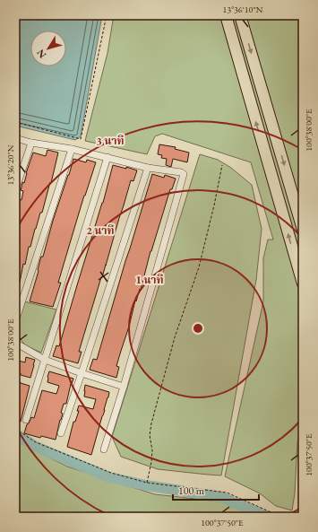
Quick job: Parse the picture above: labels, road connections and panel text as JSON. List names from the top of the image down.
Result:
{
  "scale_bar": "100 m",
  "north": "bottom left",
  "coordinates": [
    "13°36'10\"N",
    "100°38'00\"E",
    "13°36'20\"N",
    "100°37'50\"E"
  ],
  "rings": ["3 นาที", "2 นาที", "1 นาที"]
}
